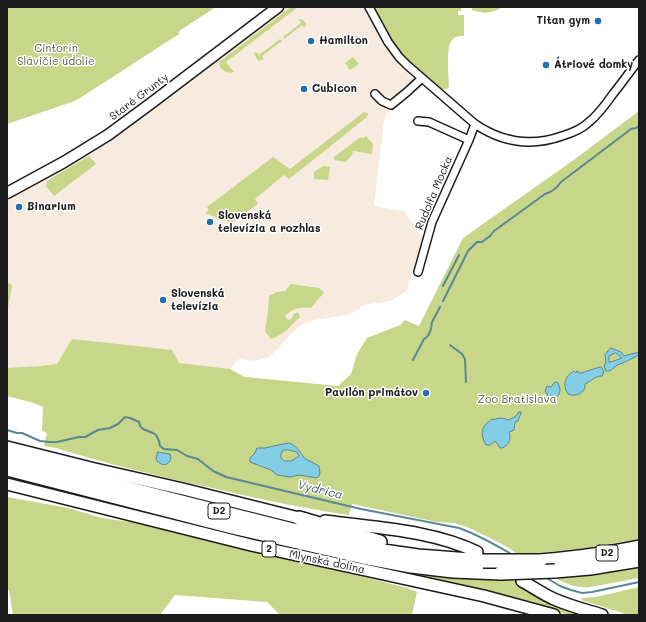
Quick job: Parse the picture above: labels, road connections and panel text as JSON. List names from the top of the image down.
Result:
{
  "streets": {
    "highway": ["D2"],
    "main road": ["2", "Mlynská dolina"],
    "street": ["Staré Grunty", "Rudolfa Mocka"]
  },
  "water": ["Vydrica"],
  "parks": ["Cintorín Slávičie údolie", "Zoo Bratislava"],
  "places": [
    "Titan gym",
    "Hamilton",
    "Átriové domky",
    "Cubicon",
    "Binarium",
    "Slovenská televízia a rozhlas",
    "Slovenská televízia",
    "Pavilón primátov"
  ]
}
